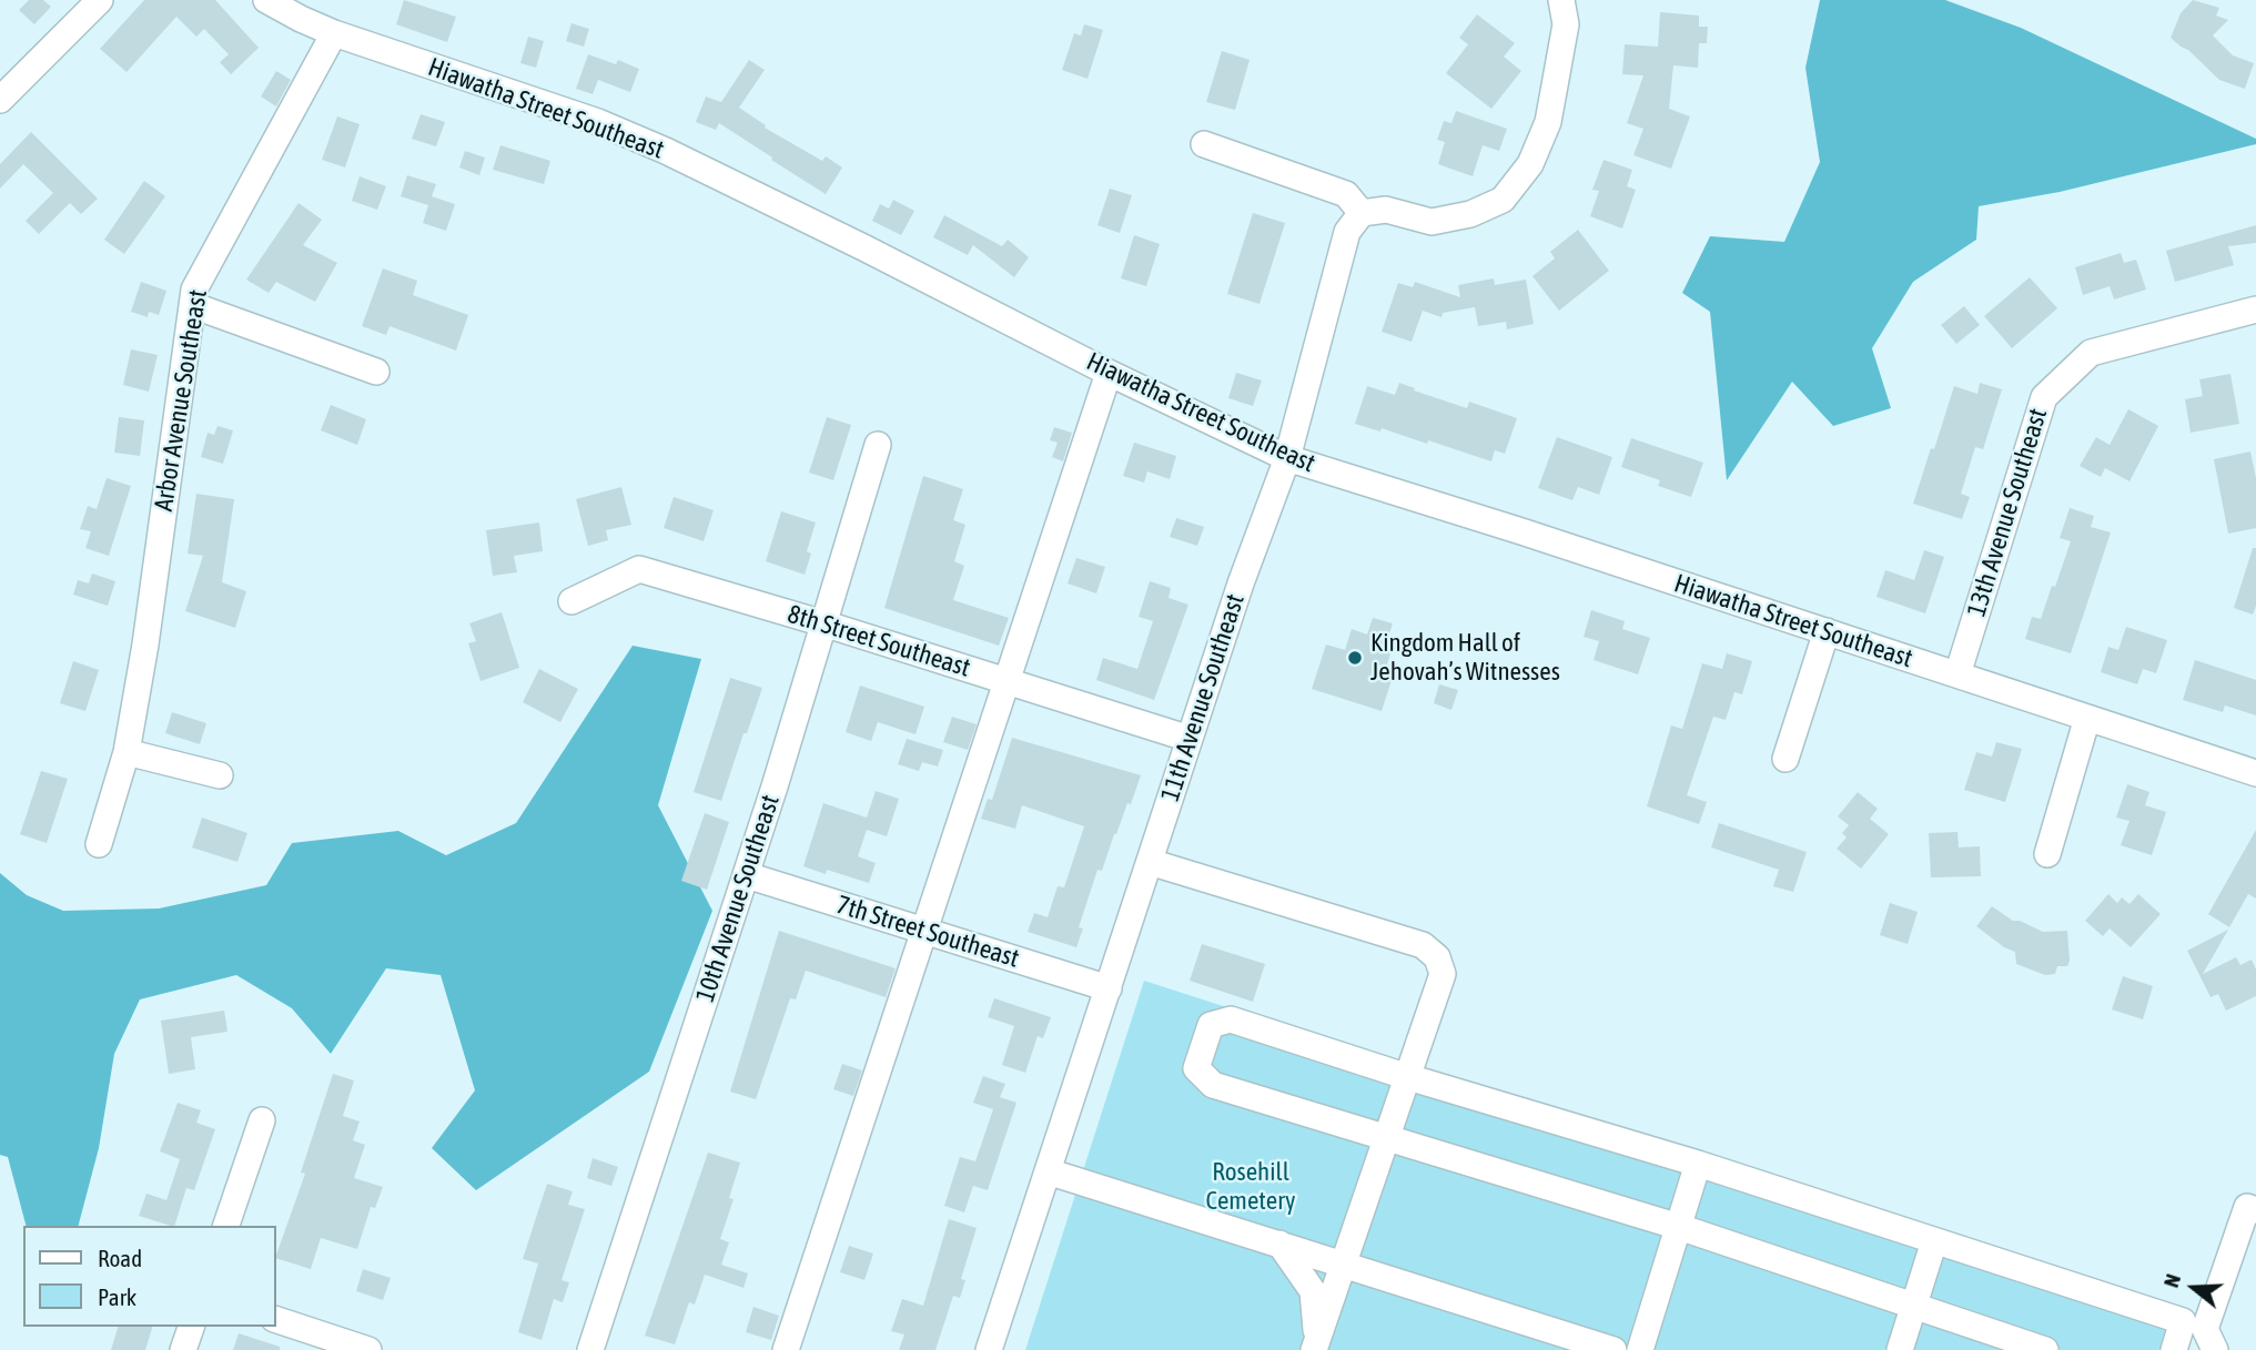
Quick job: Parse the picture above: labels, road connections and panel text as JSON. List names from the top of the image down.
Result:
{
  "streets": {
    "street": [
      "Hiawatha Street Southeast",
      "Arbor Avenue Southeast",
      "13th Avenue Southeast",
      "8th Street Southeast",
      "11th Avenue Southeast",
      "10th Avenue Southeast",
      "7th Street Southeast"
    ]
  },
  "crossings": [
    ["Hiawatha Street Southeast", "Arbor Avenue Southeast"],
    ["Hiawatha Street Southeast", "13th Avenue Southeast"],
    ["Hiawatha Street Southeast", "11th Avenue Southeast"],
    ["8th Street Southeast", "11th Avenue Southeast"],
    ["8th Street Southeast", "10th Avenue Southeast"],
    ["11th Avenue Southeast", "7th Street Southeast"],
    ["10th Avenue Southeast", "7th Street Southeast"]
  ],
  "parks": ["Rosehill Cemetery"],
  "places": ["Kingdom Hall of Jehovah’s Witnesses"],
  "legend": ["Road", "Park"],
  "north": "left"
}
